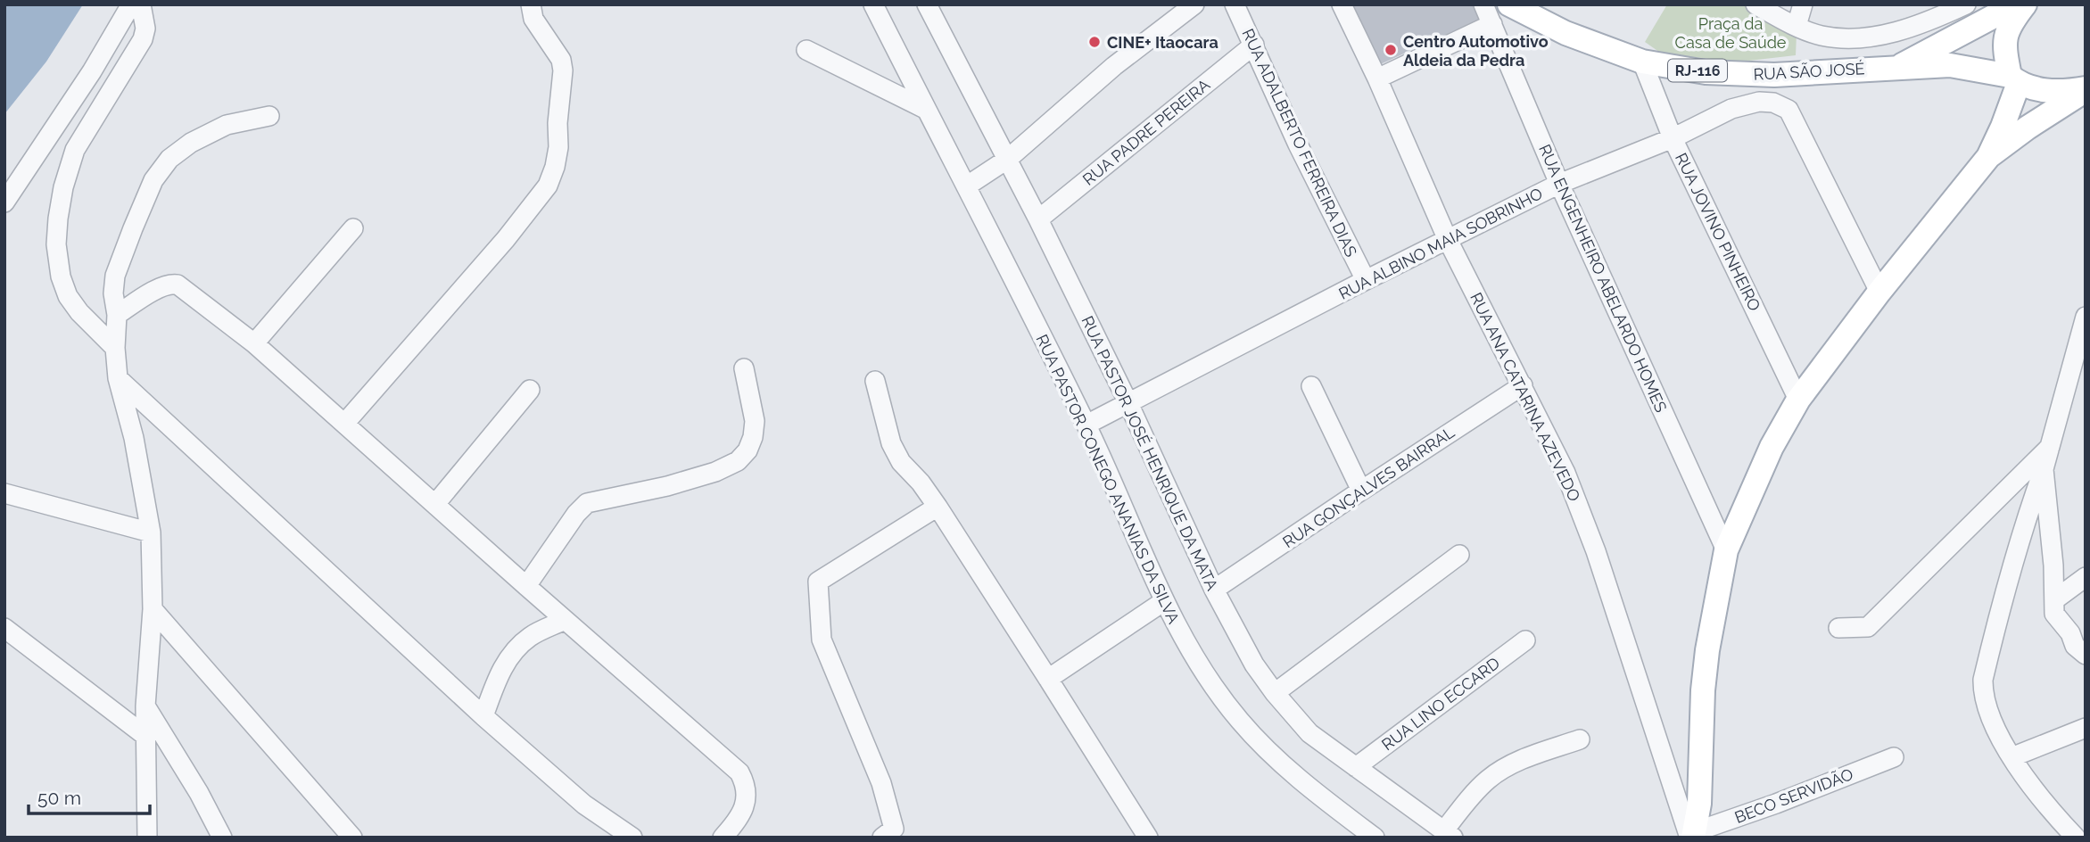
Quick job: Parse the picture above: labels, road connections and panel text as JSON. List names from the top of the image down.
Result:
{
  "streets": {
    "main road": ["RJ-116", "RUA SÃO JOSÉ"],
    "street": [
      "RUA PADRE PEREIRA",
      "RUA ADALBERTO FERREIRA DIAS",
      "RUA JOVINO PINHEIRO",
      "RUA ALBINO MAIA SOBRINHO",
      "RUA ENGENHEIRO ABELARDO HOMES",
      "RUA ANA CATARINA AZEVEDO",
      "RUA PASTOR JOSÉ HENRIQUE DA MATA",
      "RUA PASTOR CONEGO ANANIAS DA SILVA",
      "RUA GONÇALVES BAIRRAL",
      "RUA LINO ECCARD",
      "BECO SERVIDÃO"
    ]
  },
  "crossings": [
    ["RUA SÃO JOSÉ", "RUA JOVINO PINHEIRO"],
    ["RUA PADRE PEREIRA", "RUA ADALBERTO FERREIRA DIAS"],
    ["RUA PADRE PEREIRA", "RUA PASTOR JOSÉ HENRIQUE DA MATA"],
    ["RUA ADALBERTO FERREIRA DIAS", "RUA ALBINO MAIA SOBRINHO"],
    ["RUA JOVINO PINHEIRO", "RUA ALBINO MAIA SOBRINHO"],
    ["RUA ALBINO MAIA SOBRINHO", "RUA ENGENHEIRO ABELARDO HOMES"],
    ["RUA ALBINO MAIA SOBRINHO", "RUA ANA CATARINA AZEVEDO"],
    ["RUA ALBINO MAIA SOBRINHO", "RUA PASTOR JOSÉ HENRIQUE DA MATA"],
    ["RUA ALBINO MAIA SOBRINHO", "RUA PASTOR CONEGO ANANIAS DA SILVA"],
    ["RUA ANA CATARINA AZEVEDO", "RUA GONÇALVES BAIRRAL"],
    ["RUA ANA CATARINA AZEVEDO", "BECO SERVIDÃO"],
    ["RUA PASTOR JOSÉ HENRIQUE DA MATA", "RUA GONÇALVES BAIRRAL"],
    ["RUA PASTOR JOSÉ HENRIQUE DA MATA", "RUA LINO ECCARD"]
  ],
  "parks": ["Praça da Casa de Saúde"],
  "places": ["CINE+ Itaocara", "Centro Automotivo Aldeia da Pedra"],
  "scale_bar": "50 m"
}
